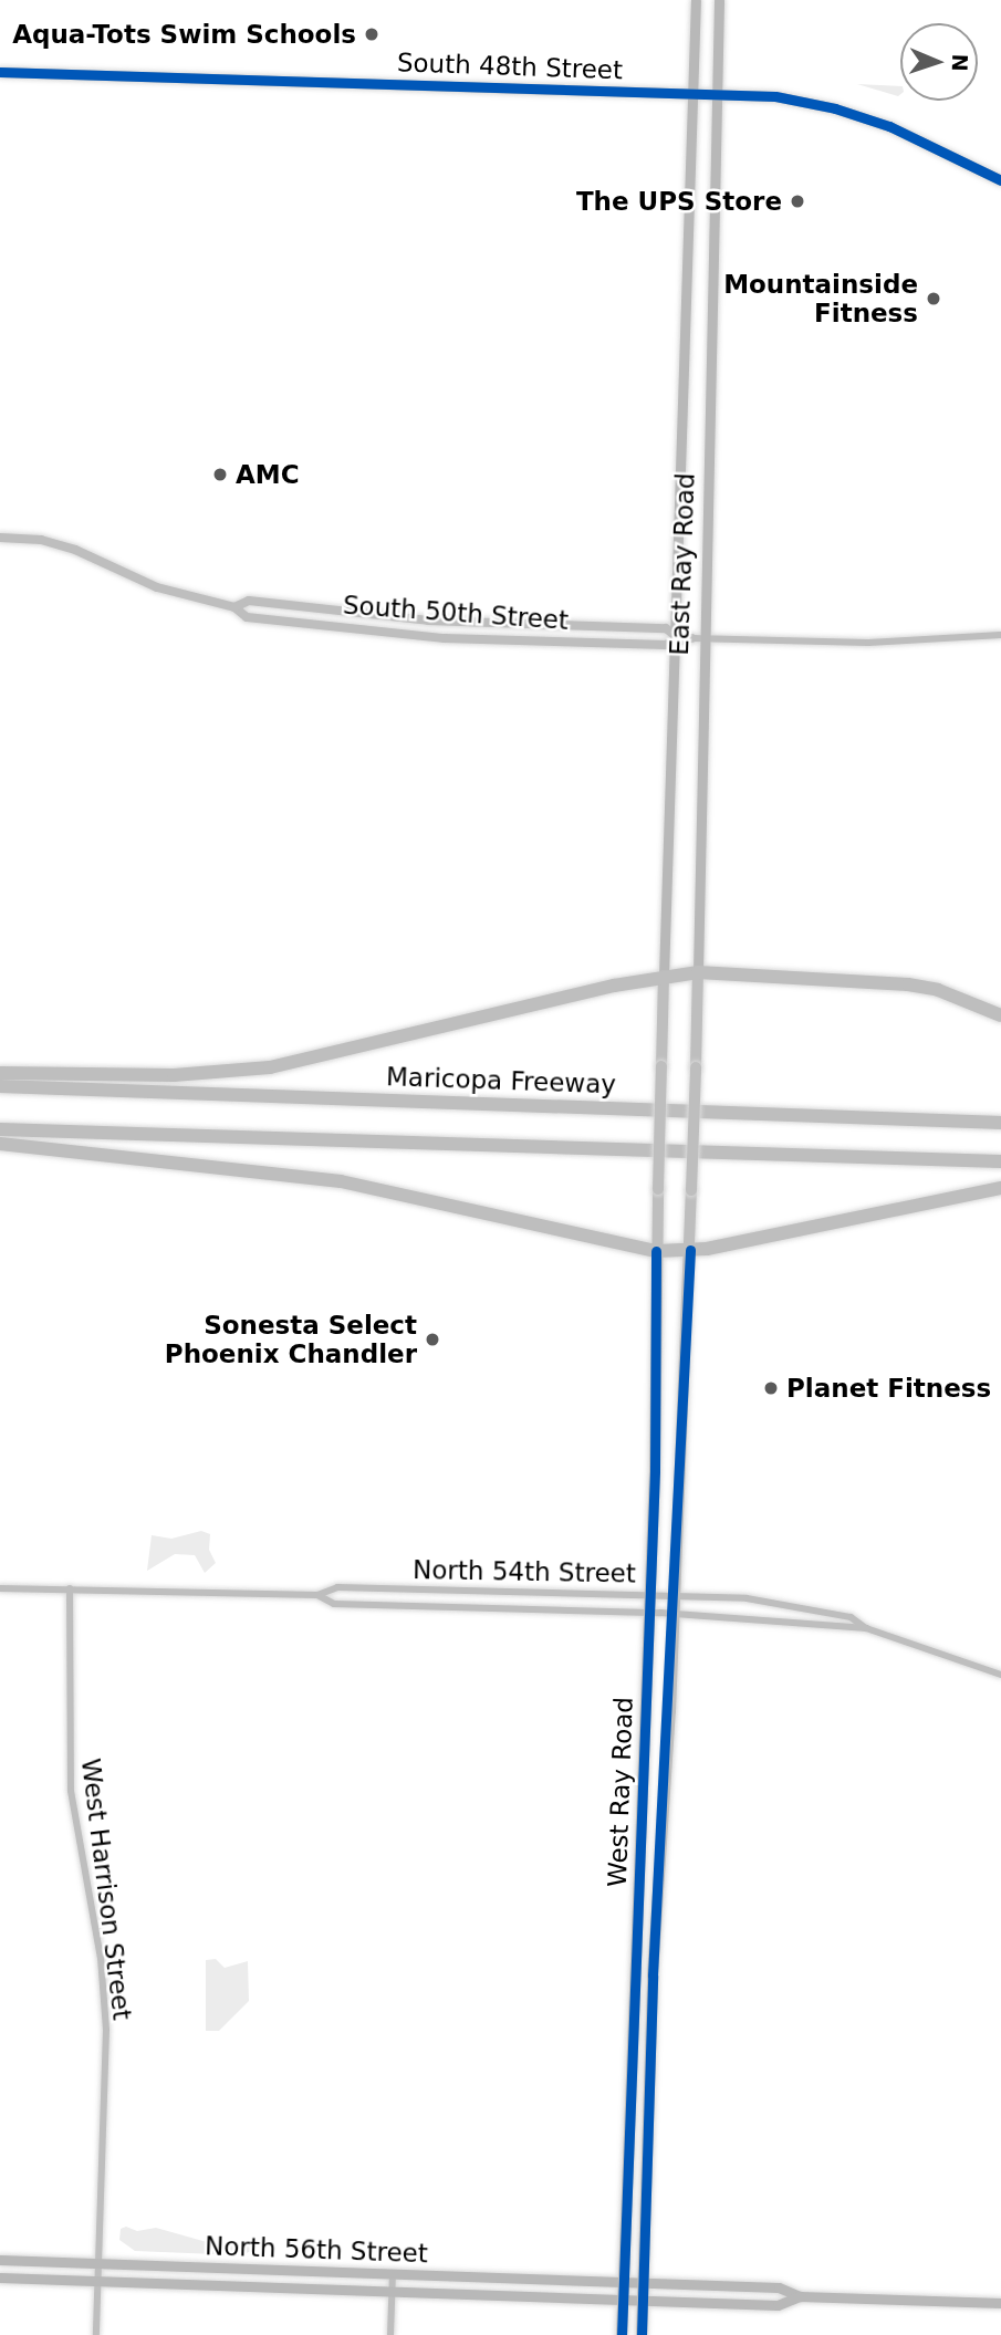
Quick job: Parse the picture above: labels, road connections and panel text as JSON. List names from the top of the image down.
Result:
{
  "streets": {
    "highway": ["Maricopa Freeway"],
    "main road": [
      "South 48th Street",
      "East Ray Road",
      "West Ray Road",
      "North 56th Street"
    ],
    "street": ["South 50th Street", "North 54th Street", "West Harrison Street"]
  },
  "crossings": [
    ["South 48th Street", "East Ray Road"],
    ["East Ray Road", "South 50th Street"],
    ["East Ray Road", "West Ray Road"],
    ["North 54th Street", "West Ray Road"],
    ["North 54th Street", "West Harrison Street"],
    ["West Ray Road", "North 56th Street"],
    ["West Harrison Street", "North 56th Street"]
  ],
  "places": [
    "Aqua-Tots Swim Schools",
    "The UPS Store",
    "Mountainside Fitness",
    "AMC",
    "Sonesta Select Phoenix Chandler",
    "Planet Fitness"
  ],
  "north": "right"
}
